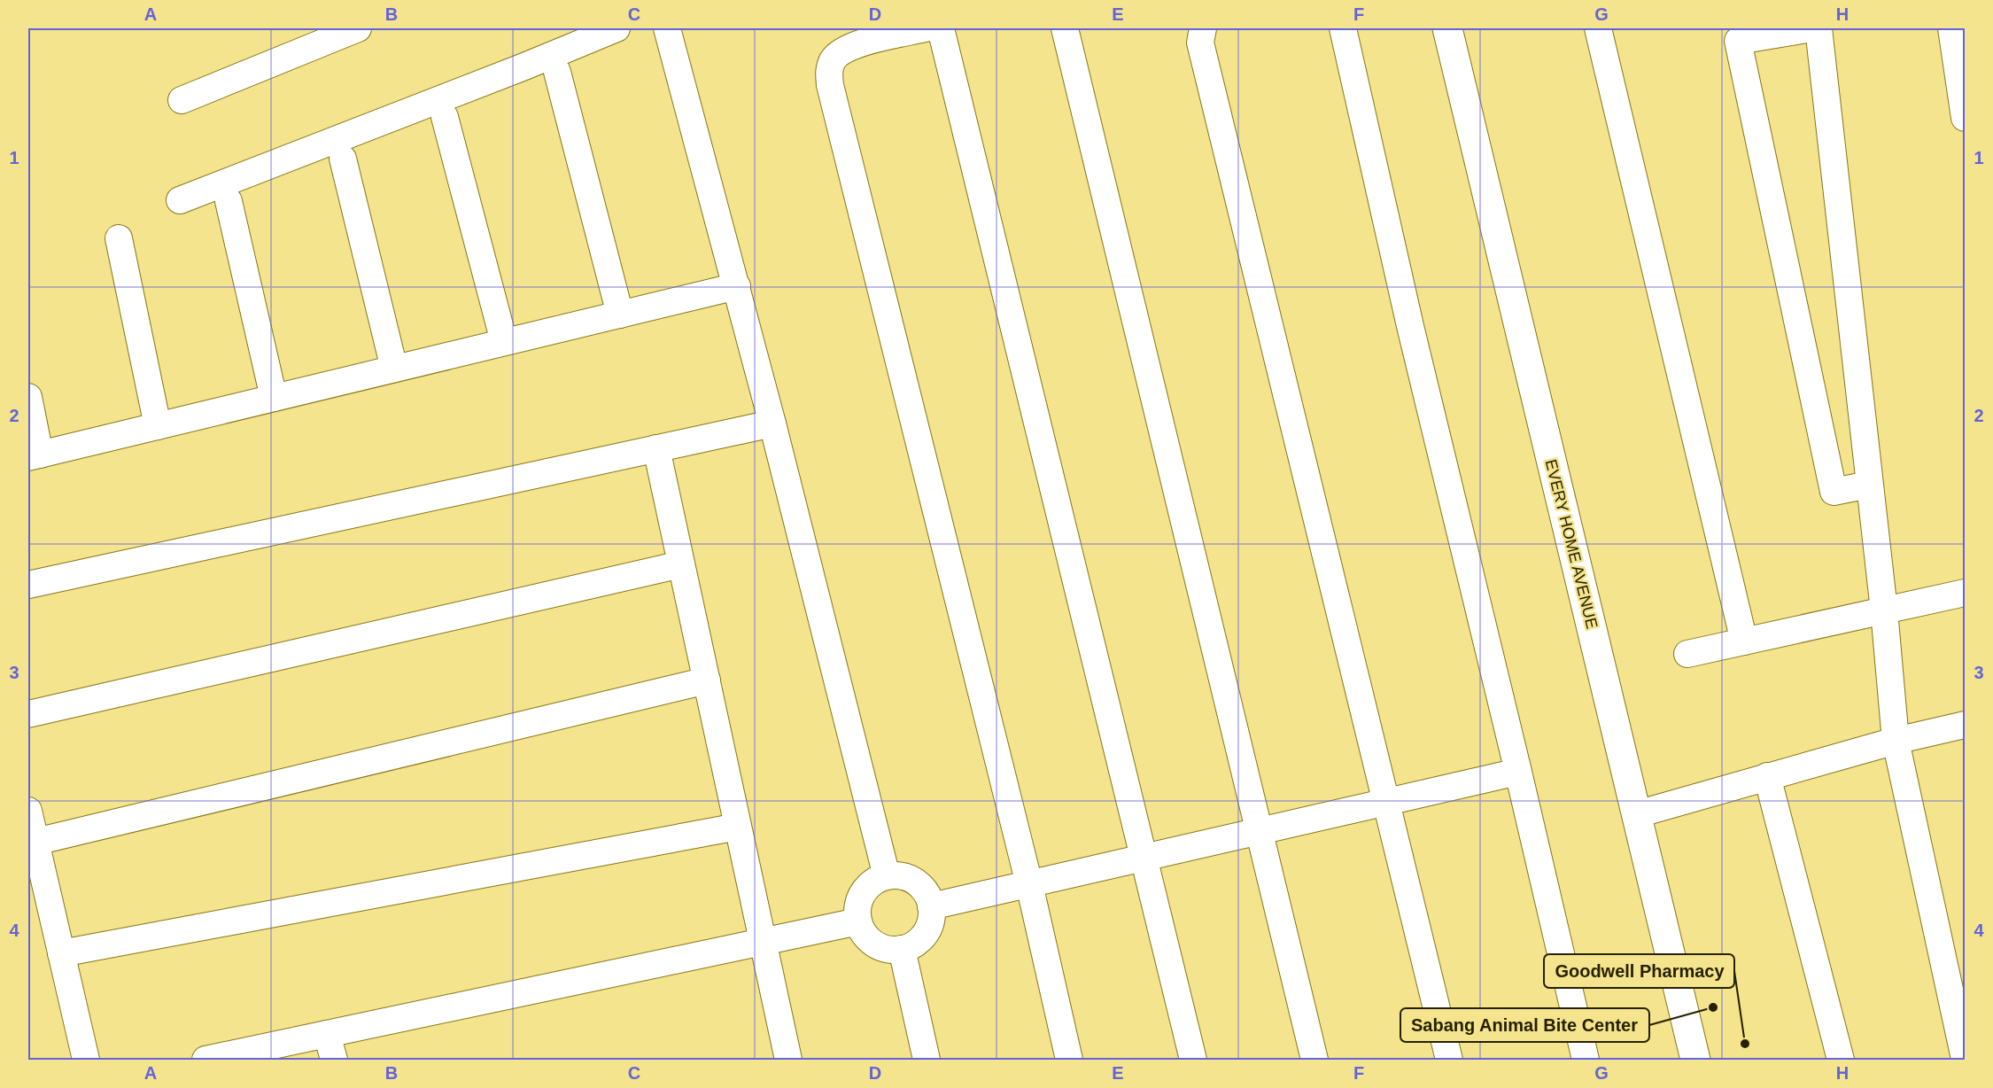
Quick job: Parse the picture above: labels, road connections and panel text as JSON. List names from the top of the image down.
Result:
{
  "streets": {
    "street": ["EVERY HOME AVENUE"]
  },
  "places": ["Sabang Animal Bite Center", "Goodwell Pharmacy"],
  "grid": {
    "columns": [
      "A",
      "B",
      "C",
      "D",
      "E",
      "F",
      "G",
      "H"
    ],
    "rows": [
      "1",
      "2",
      "3",
      "4"
    ]
  }
}
